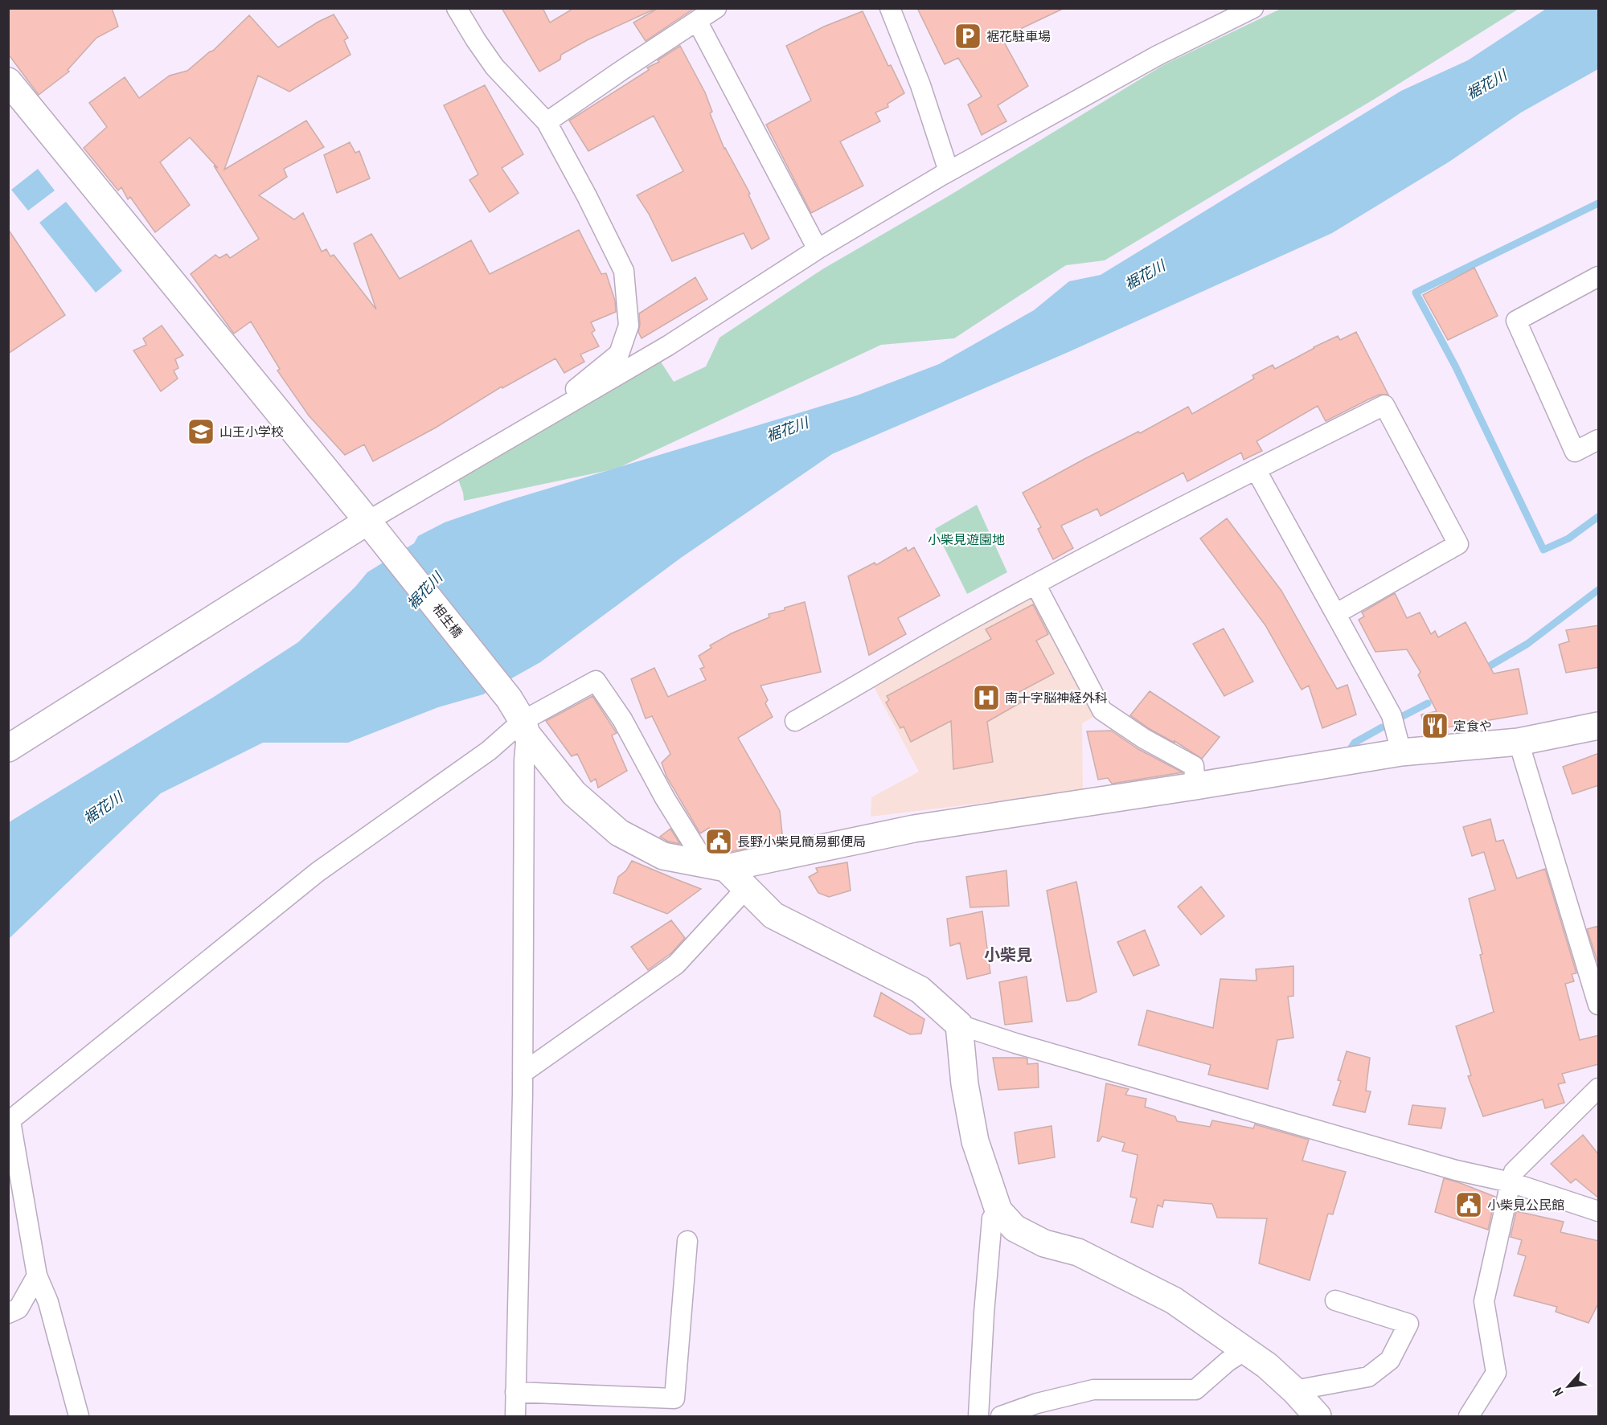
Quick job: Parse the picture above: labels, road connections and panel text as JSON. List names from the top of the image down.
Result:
{
  "streets": {
    "street": ["相生橋"]
  },
  "districts": ["小柴見"],
  "water": ["裾花川"],
  "parks": ["小柴見遊園地"],
  "places": {
    "parking": ["裾花駐車場"],
    "school or university": ["山王小学校"],
    "hospital": ["南十字脳神経外科"],
    "restaurant": ["定食や"],
    "public building": ["長野小柴見簡易郵便局", "小柴見公民館"]
  },
  "north": "bottom left"
}
